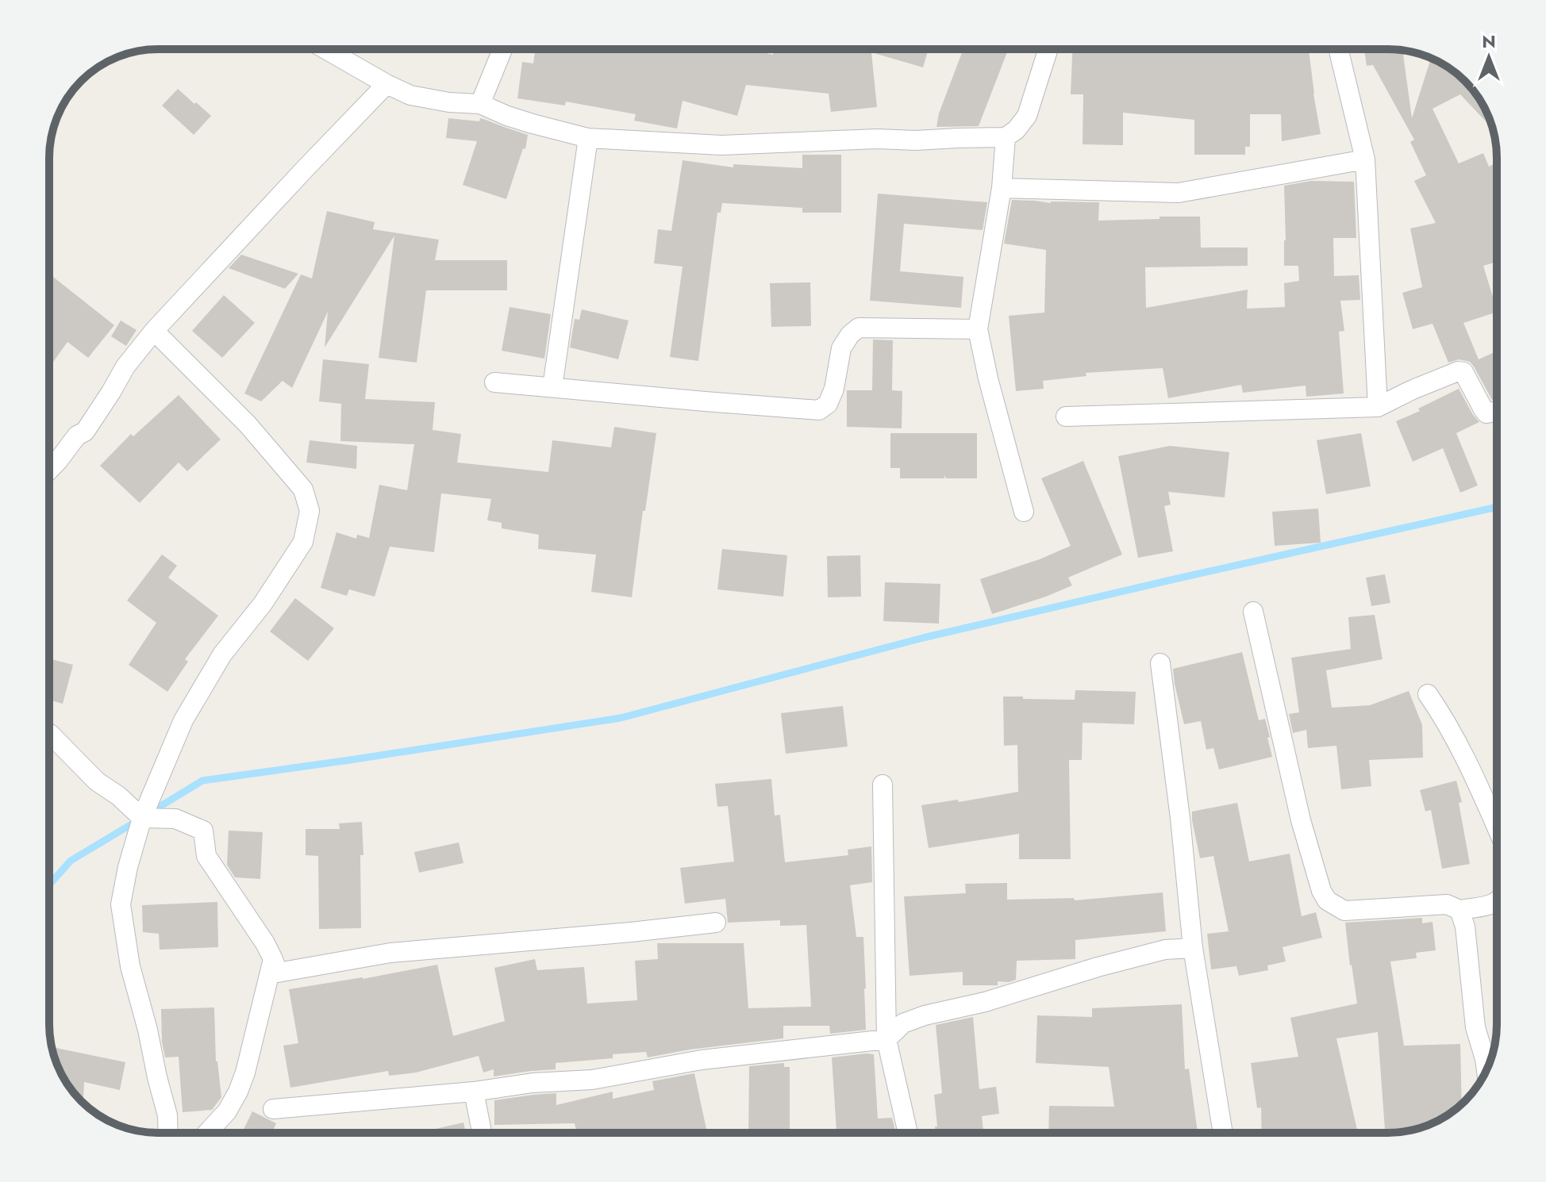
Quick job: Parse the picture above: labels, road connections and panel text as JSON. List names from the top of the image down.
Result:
{
  "north": "top"
}
